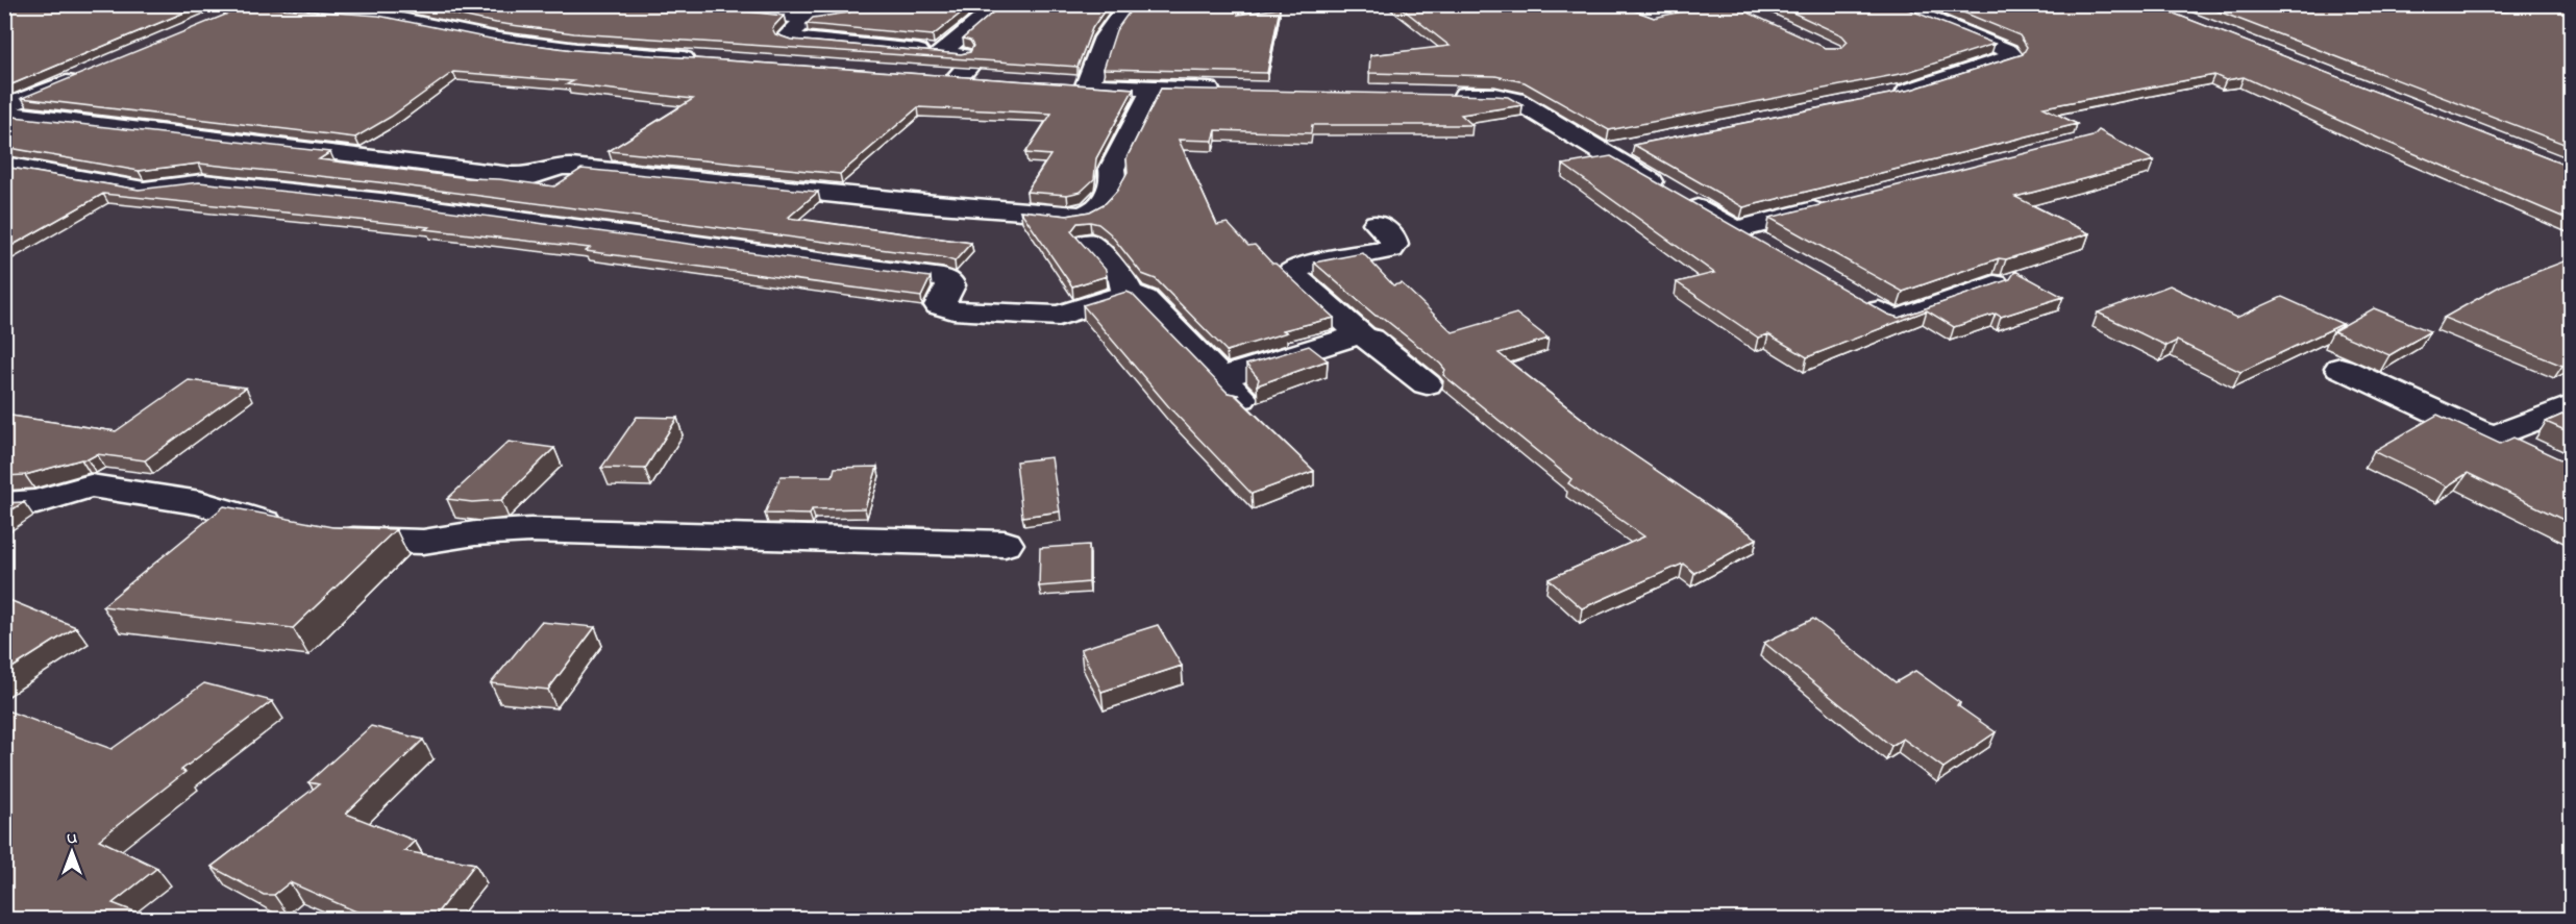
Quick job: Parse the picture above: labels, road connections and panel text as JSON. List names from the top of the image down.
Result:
{
  "north": "top"
}
